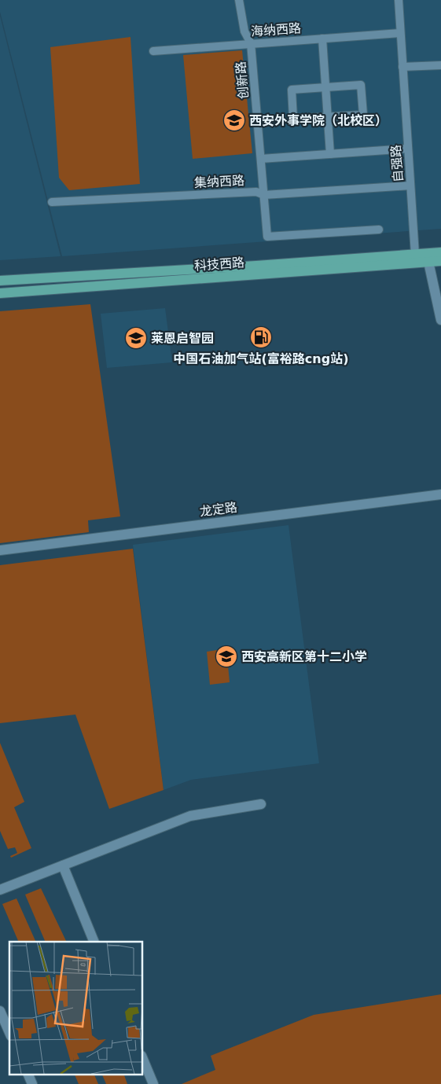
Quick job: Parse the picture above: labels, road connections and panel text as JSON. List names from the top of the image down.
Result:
{
  "streets": {
    "main road": ["科技西路"],
    "street": [
      "海纳西路",
      "创新路",
      "自强路",
      "集纳西路",
      "龙定路"
    ]
  },
  "crossings": [
    ["海纳西路", "创新路"],
    ["海纳西路", "自强路"],
    ["创新路", "集纳西路"],
    ["自强路", "集纳西路"],
    ["自强路", "科技西路"]
  ],
  "places": {
    "school or university": ["西安外事学院（北校区）", "莱恩启智园", "西安高新区第十二小学"],
    "fuel station": ["中国石油加气站(富裕路cng站)"]
  }
}
